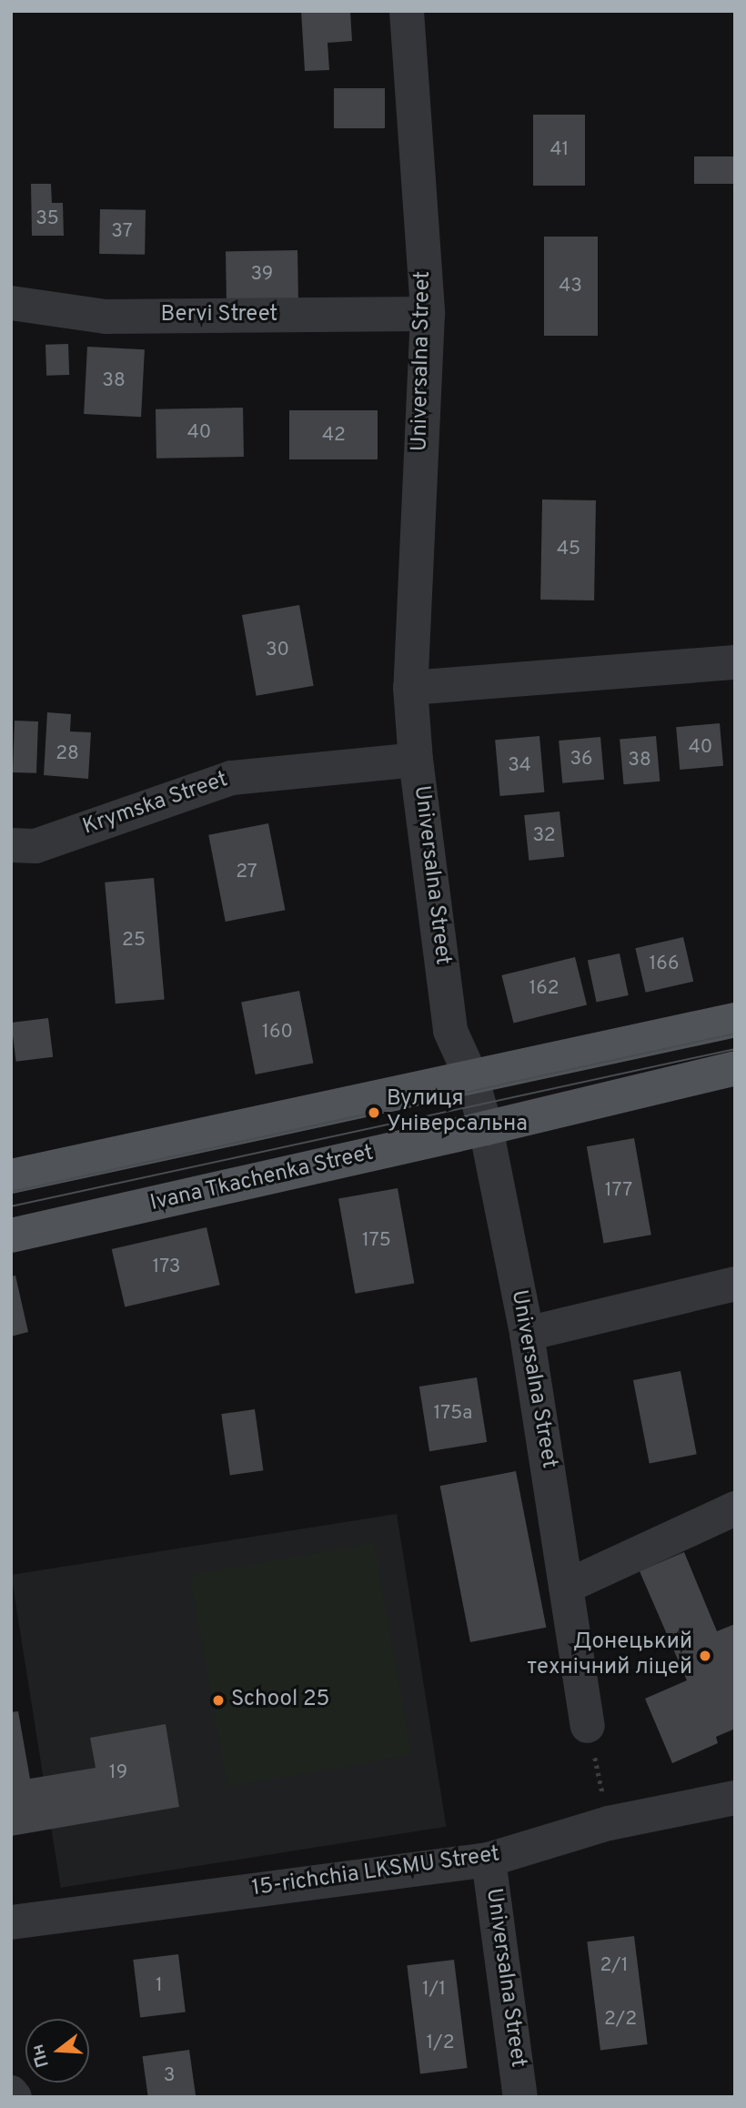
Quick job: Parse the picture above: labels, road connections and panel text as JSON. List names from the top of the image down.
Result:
{
  "streets": {
    "main road": ["Ivana Tkachenka Street"],
    "street": [
      "Bervi Street",
      "Universalna Street",
      "Krymska Street",
      "15-richchia LKSMU Street"
    ]
  },
  "crossings": [
    ["Bervi Street", "Universalna Street"],
    ["Universalna Street", "Krymska Street"],
    ["Universalna Street", "Ivana Tkachenka Street"],
    ["Universalna Street", "15-richchia LKSMU Street"]
  ],
  "places": ["Вулиця Універсальна", "Донецький технічний ліцей", "School 25"],
  "house_numbers": [
    "41",
    "35",
    "37",
    "39",
    "43",
    "38",
    "40",
    "42",
    "45",
    "30",
    "40",
    "28",
    "36",
    "38",
    "34",
    "32",
    "27",
    "25",
    "166",
    "162",
    "160",
    "177",
    "175",
    "173",
    "175а",
    "19",
    "2/1",
    "1",
    "1/1",
    "2/2",
    "1/2",
    "3"
  ],
  "north": "left"
}
